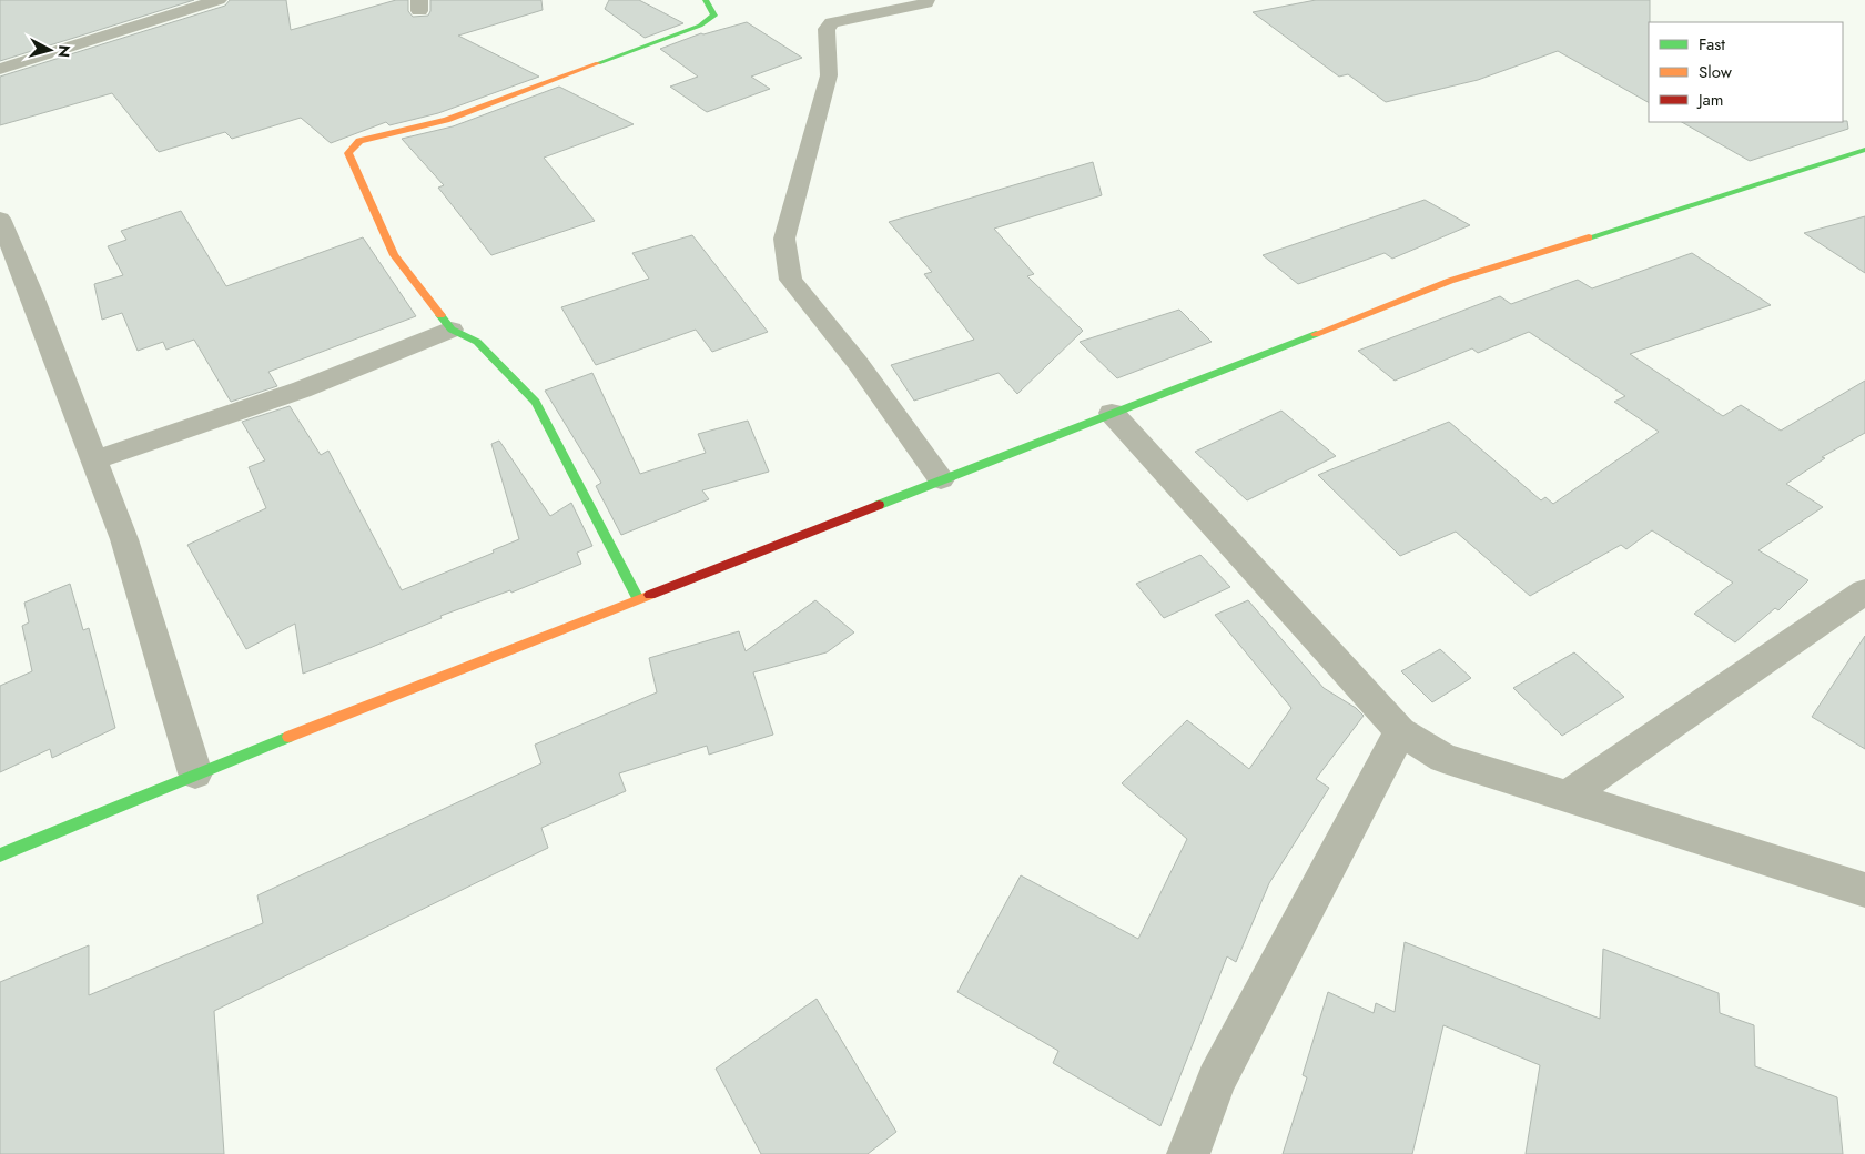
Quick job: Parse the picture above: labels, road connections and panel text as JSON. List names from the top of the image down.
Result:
{
  "legend": ["Fast", "Slow", "Jam"],
  "north": "right"
}
